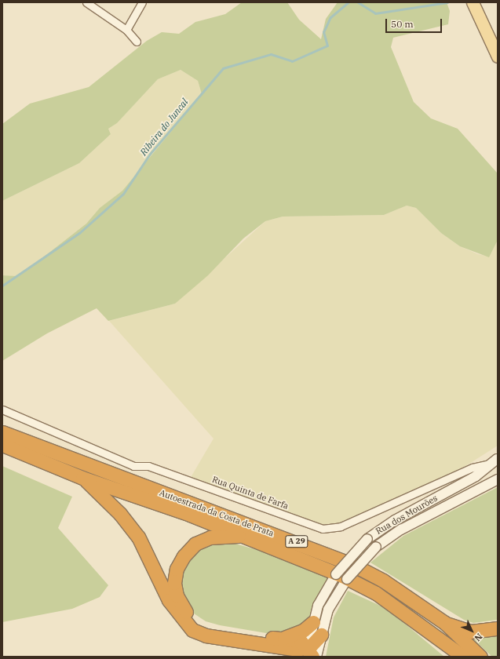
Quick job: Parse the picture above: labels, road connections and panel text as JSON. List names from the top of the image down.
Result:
{
  "streets": {
    "highway": ["Autoestrada da Costa de Prata", "A 29"],
    "street": ["Rua Quinta de Farfa", "Rua dos Mourões"]
  },
  "crossings": [
    ["Rua Quinta de Farfa", "Rua dos Mourões"]
  ],
  "water": ["Ribeira do Juncal"],
  "scale_bar": "50 m",
  "north": "bottom right"
}
